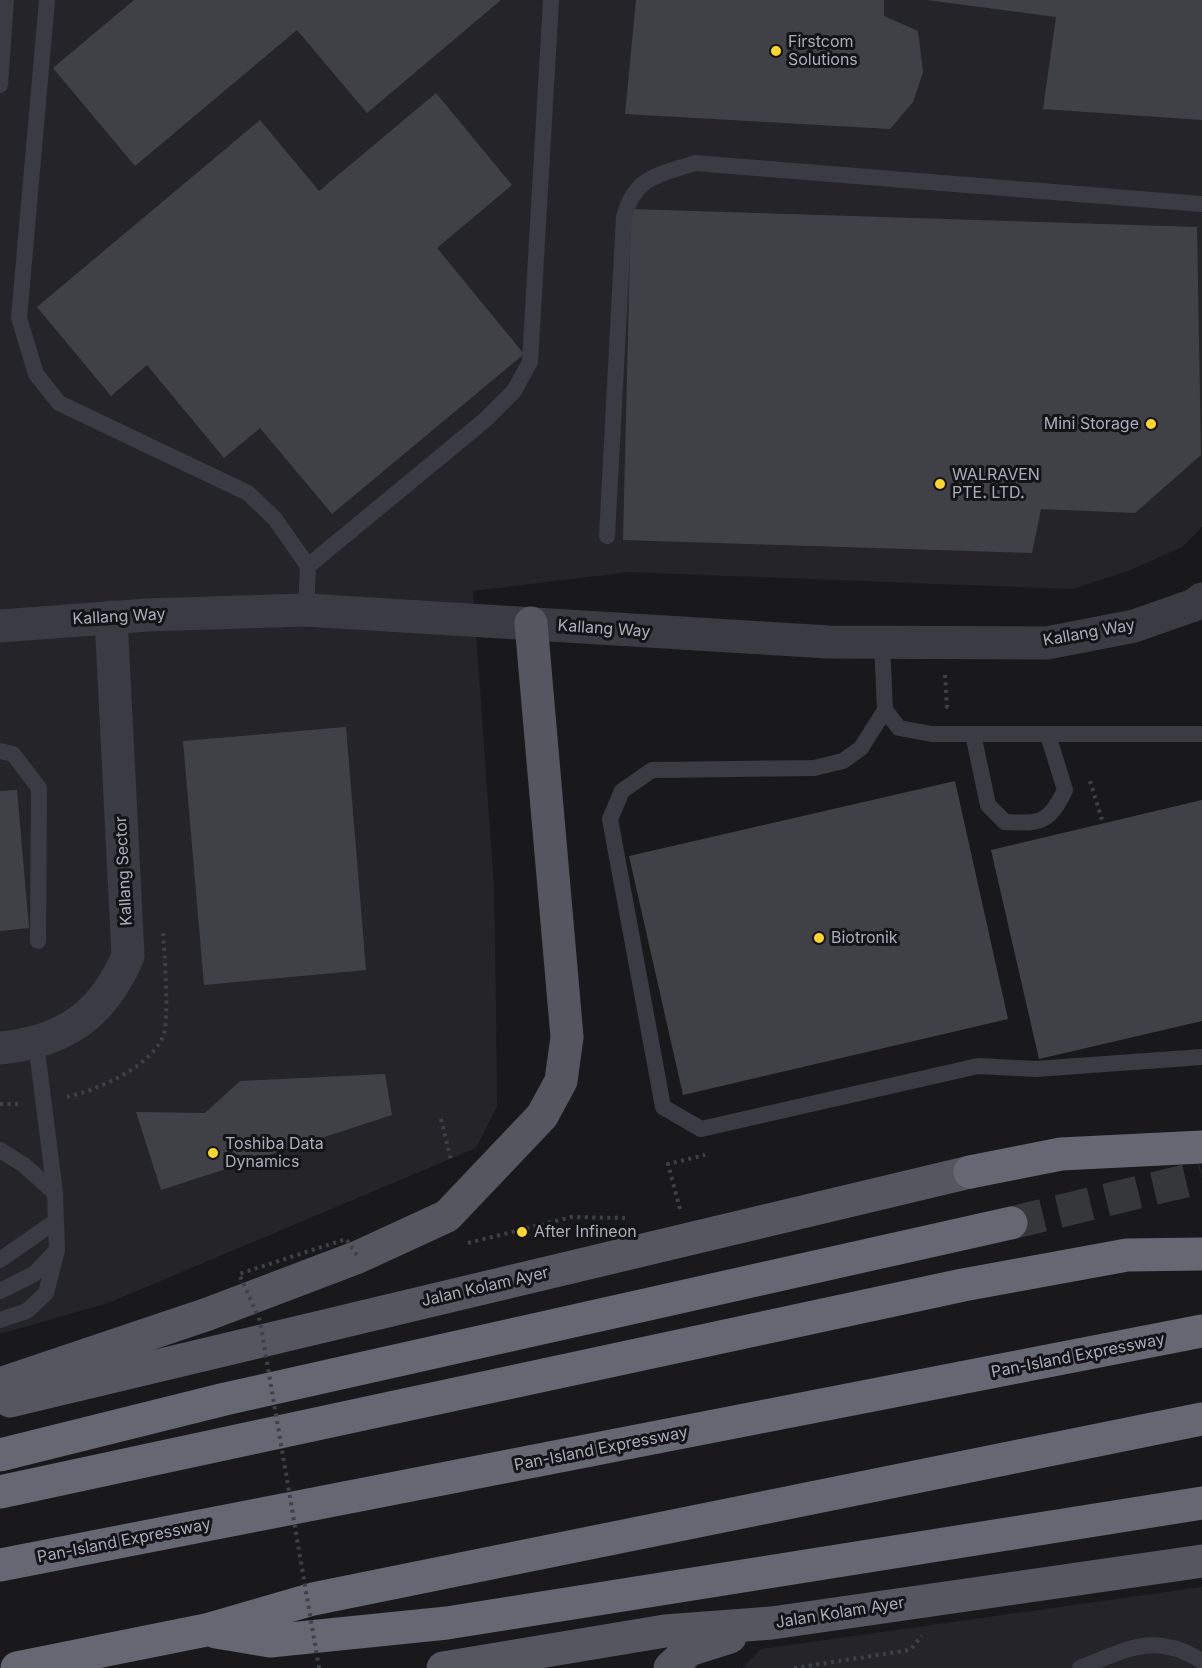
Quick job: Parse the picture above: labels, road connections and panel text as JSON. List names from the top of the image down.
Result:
{
  "streets": {
    "highway": ["Pan-Island Expressway"],
    "main road": ["Jalan Kolam Ayer"],
    "street": ["Kallang Way", "Kallang Sector"]
  },
  "crossings": [
    ["Kallang Way", "Kallang Sector"]
  ],
  "places": [
    "Firstcom Solutions",
    "Mini Storage",
    "WALRAVEN PTE. LTD.",
    "Biotronik",
    "Toshiba Data Dynamics",
    "After Infineon"
  ]
}
